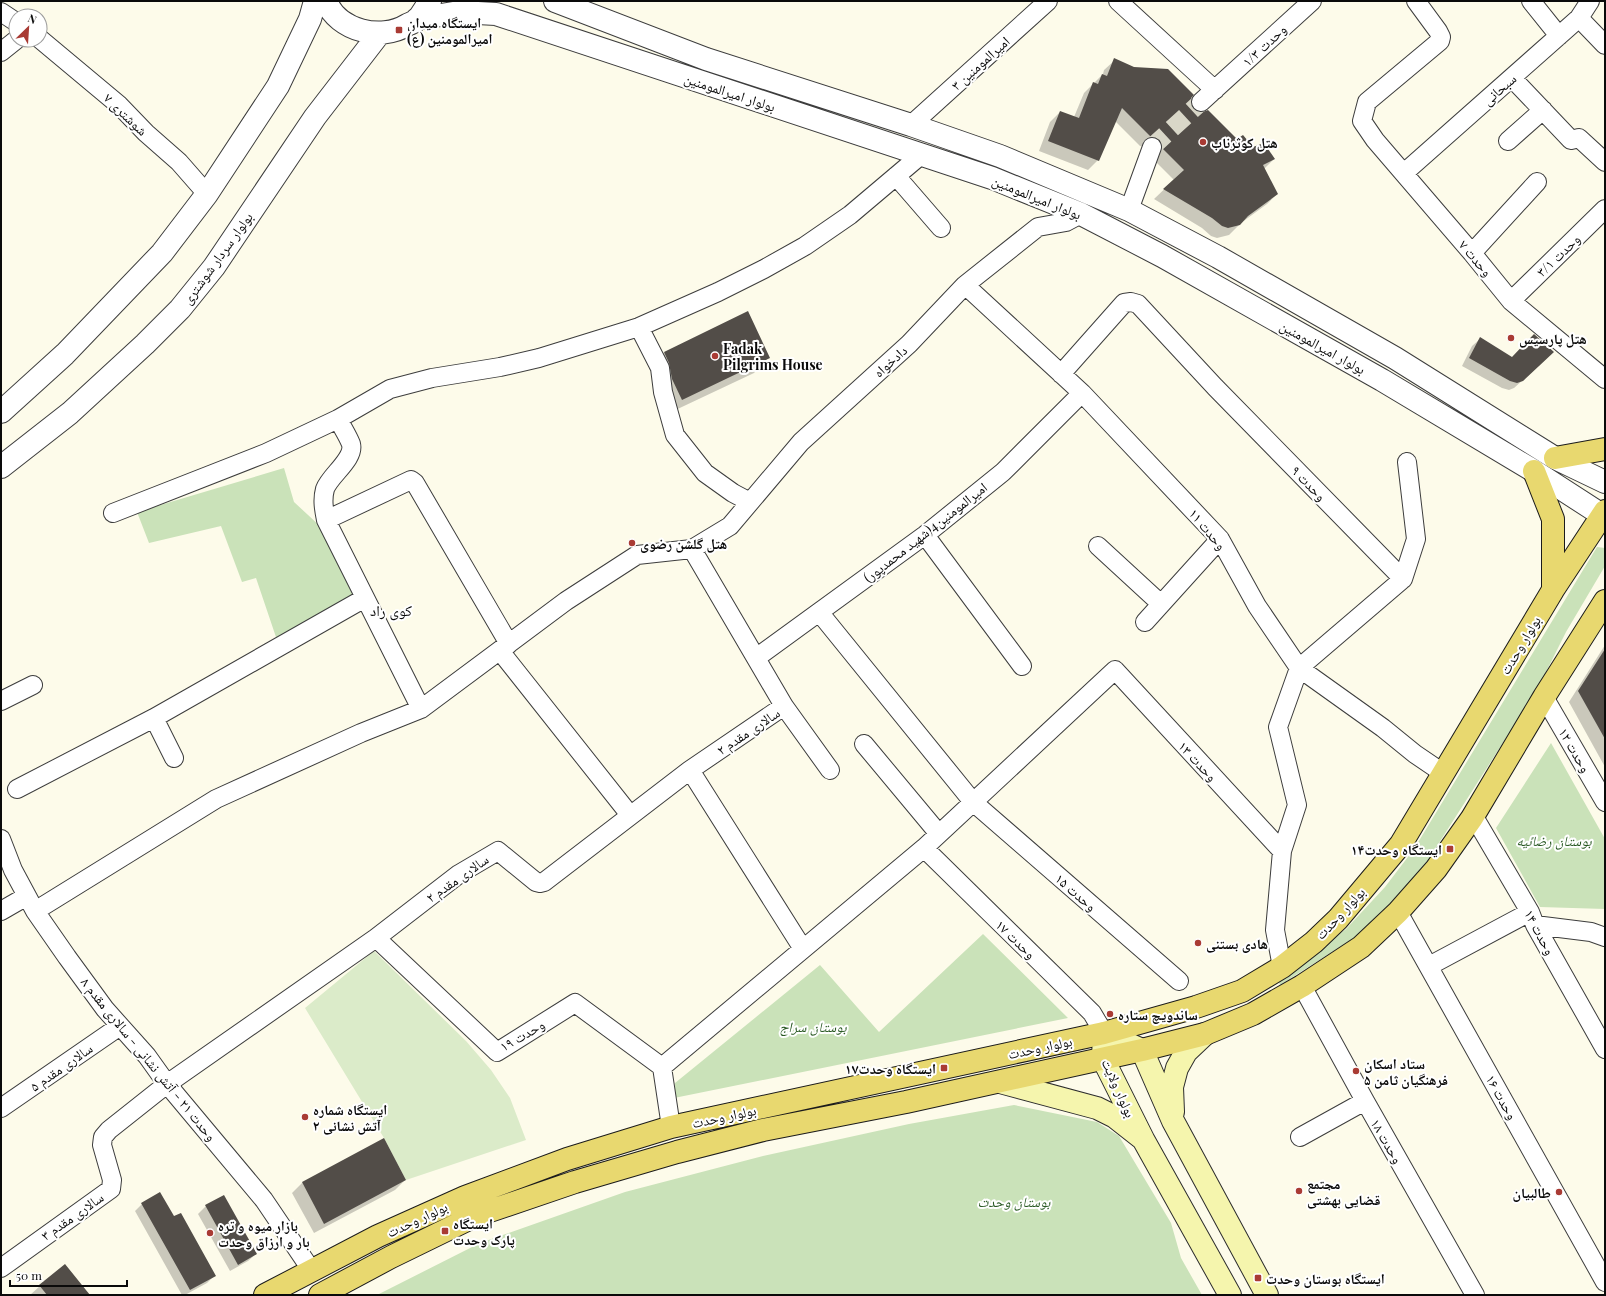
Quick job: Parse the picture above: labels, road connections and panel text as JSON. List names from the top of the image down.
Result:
{
  "streets": {
    "main road": ["بولوار وحدت", "بولوار ولایت"],
    "street": [
      "وحدت ۱/۳",
      "امیرالمومنین ۳",
      "سبحانی",
      "بولوار امیرالمومنین",
      "شوشتری ۷",
      "وحدت ۳/۱",
      "بولوار سردار شوشتری",
      "وحدت ۷",
      "دادخواه",
      "وحدت ۹",
      "وحدت ۱۱",
      "امیرالمومنین4(شهید محمدپور)",
      "سالاری مقدم ۲",
      "وحدت ۱۲",
      "وحدت ۱۳",
      "وحدت ۱۵",
      "وحدت ۱۴",
      "وحدت ۱۷",
      "وحدت ۱۹",
      "وحدت ۲۱ - آتش نشانی - سالاری مقدم ۸",
      "سالاری مقدم ۵",
      "وحدت ۱۶",
      "وحدت ۱۸",
      "سالاری مقدم ۳"
    ]
  },
  "crossings": [
    ["امیرالمومنین ۳", "بولوار امیرالمومنین"],
    ["سبحانی", "وحدت ۷"],
    ["بولوار امیرالمومنین", "بولوار وحدت"],
    ["وحدت ۳/۱", "وحدت ۷"],
    ["دادخواه", "وحدت ۱۱"],
    ["وحدت ۹", "وحدت ۱۱"],
    ["وحدت ۱۱", "امیرالمومنین4(شهید محمدپور)"],
    ["وحدت ۱۱", "بولوار وحدت"],
    ["امیرالمومنین4(شهید محمدپور)", "وحدت ۱۵"],
    ["بولوار وحدت", "وحدت ۱۲"],
    ["بولوار وحدت", "وحدت ۱۴"],
    ["بولوار وحدت", "وحدت ۱۷"],
    ["بولوار وحدت", "وحدت ۲۱ - آتش نشانی - سالاری مقدم ۸"],
    ["بولوار وحدت", "بولوار ولایت"],
    ["بولوار وحدت", "وحدت ۱۶"],
    ["بولوار وحدت", "وحدت ۱۸"],
    ["سالاری مقدم ۲", "وحدت ۱۹"],
    ["سالاری مقدم ۲", "وحدت ۲۱ - آتش نشانی - سالاری مقدم ۸"],
    ["سالاری مقدم ۲", "سالاری مقدم ۳"],
    ["وحدت ۱۳", "وحدت ۱۵"],
    ["وحدت ۱۷", "بولوار ولایت"],
    ["وحدت ۲۱ - آتش نشانی - سالاری مقدم ۸", "سالاری مقدم ۵"],
    ["وحدت ۲۱ - آتش نشانی - سالاری مقدم ۸", "سالاری مقدم ۳"]
  ],
  "districts": ["کوی راد"],
  "parks": ["بوستان رضائیه", "بوستان سراج", "بوستان وحدت"],
  "places": {
    "transit": [
      "ایستگاه میدان امیرالمومنین (ع)",
      "ایستگاه وحدت۱۴",
      "ایستگاه وحدت۱۷",
      "ایستگاه پارک وحدت",
      "ایستگاه بوستان وحدت"
    ],
    "other": [
      "هتل کوثرناب",
      "هتل پارسیس",
      "Fadak Pilgrims House",
      "هتل گلشن رضوی",
      "هادی بستنی",
      "ساندویچ ستاره",
      "ستاد اسکان فرهنگیان ثامن ۵",
      "ایستگاه شماره ۲ آتش نشانی",
      "مجتمع قضایی بهشتی",
      "طالبیان",
      "بازار میوه و تره بار و ارزاق وحدت"
    ]
  },
  "scale_bar": "50 m",
  "north": "top right"
}
